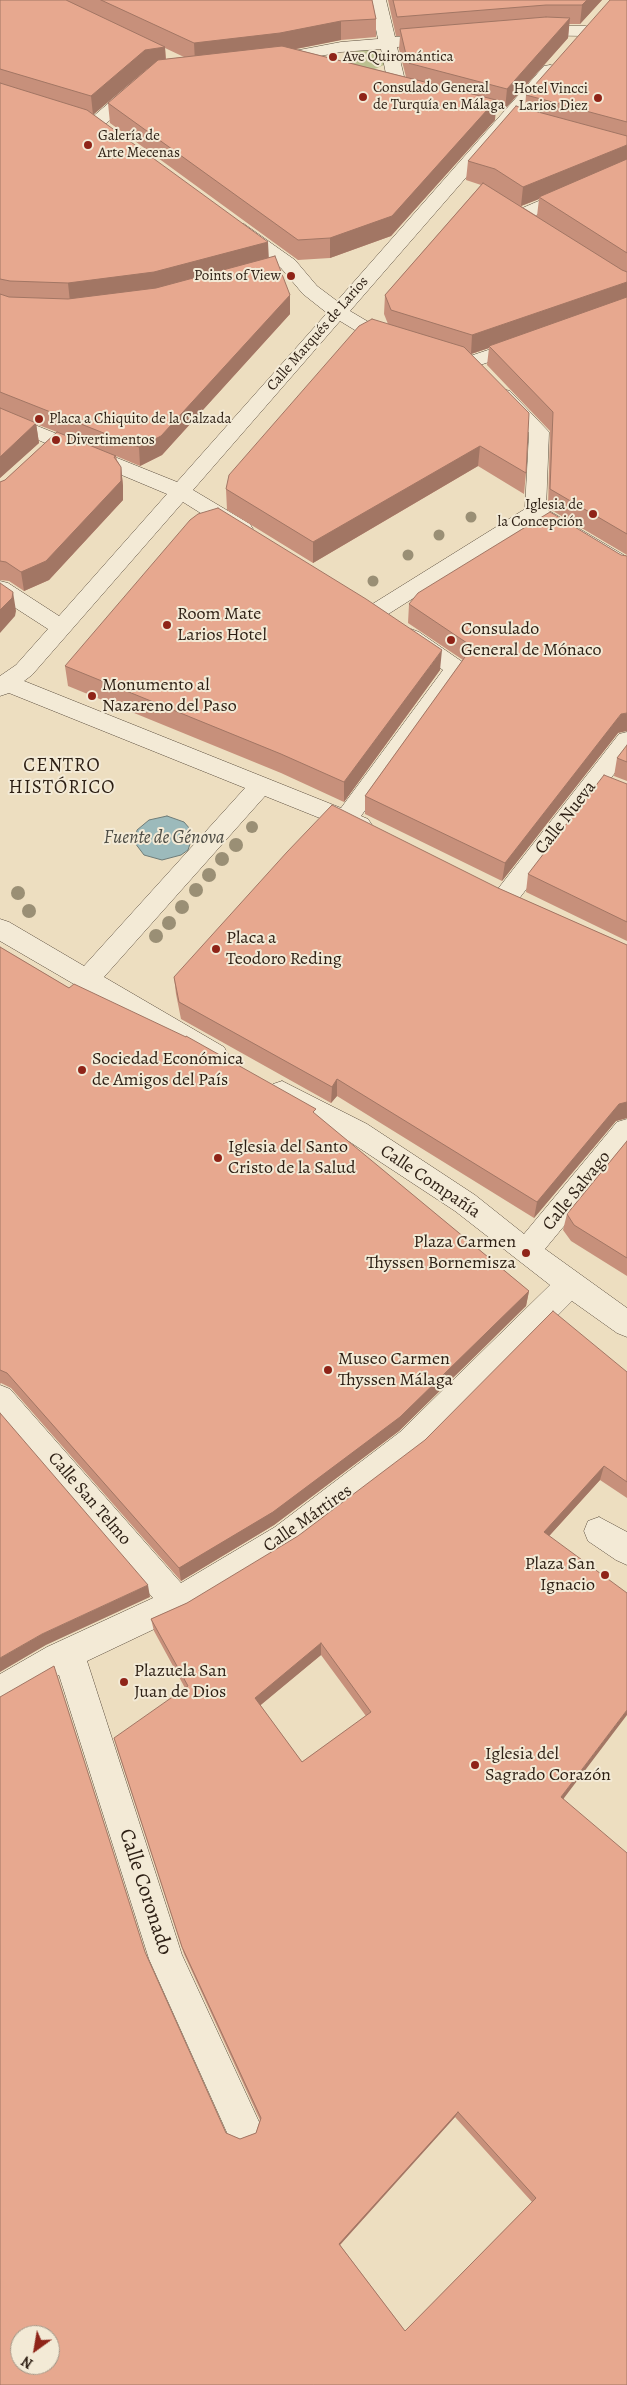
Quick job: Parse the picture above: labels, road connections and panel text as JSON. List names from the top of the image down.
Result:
{
  "streets": {
    "street": [
      "Calle Marqués de Larios",
      "Calle Nueva",
      "Calle Compañía",
      "Calle Salvago",
      "Calle San Telmo",
      "Calle Mártires",
      "Calle Coronado"
    ]
  },
  "crossings": [
    ["Calle Compañía", "Calle Salvago"],
    ["Calle Compañía", "Calle Mártires"],
    ["Calle San Telmo", "Calle Mártires"],
    ["Calle Mártires", "Calle Coronado"]
  ],
  "districts": ["CENTRO HISTÓRICO"],
  "water": ["Fuente de Génova"],
  "places": [
    "Ave Quiromántica",
    "Consulado General de Turquía en Málaga",
    "Hotel Vincci Larios Diez",
    "Galería de Arte Mecenas",
    "Points of View",
    "Placa a Chiquito de la Calzada",
    "Divertimentos",
    "Iglesia de la Concepción",
    "Room Mate Larios Hotel",
    "Consulado General de Mónaco",
    "Monumento al Nazareno del Paso",
    "Placa a Teodoro Reding",
    "Sociedad Económica de Amigos del País",
    "Iglesia del Santo Cristo de la Salud",
    "Plaza Carmen Thyssen Bornemisza",
    "Museo Carmen Thyssen Málaga",
    "Plaza San Ignacio",
    "Plazuela San Juan de Dios",
    "Iglesia del Sagrado Corazón"
  ],
  "north": "bottom left"
}
